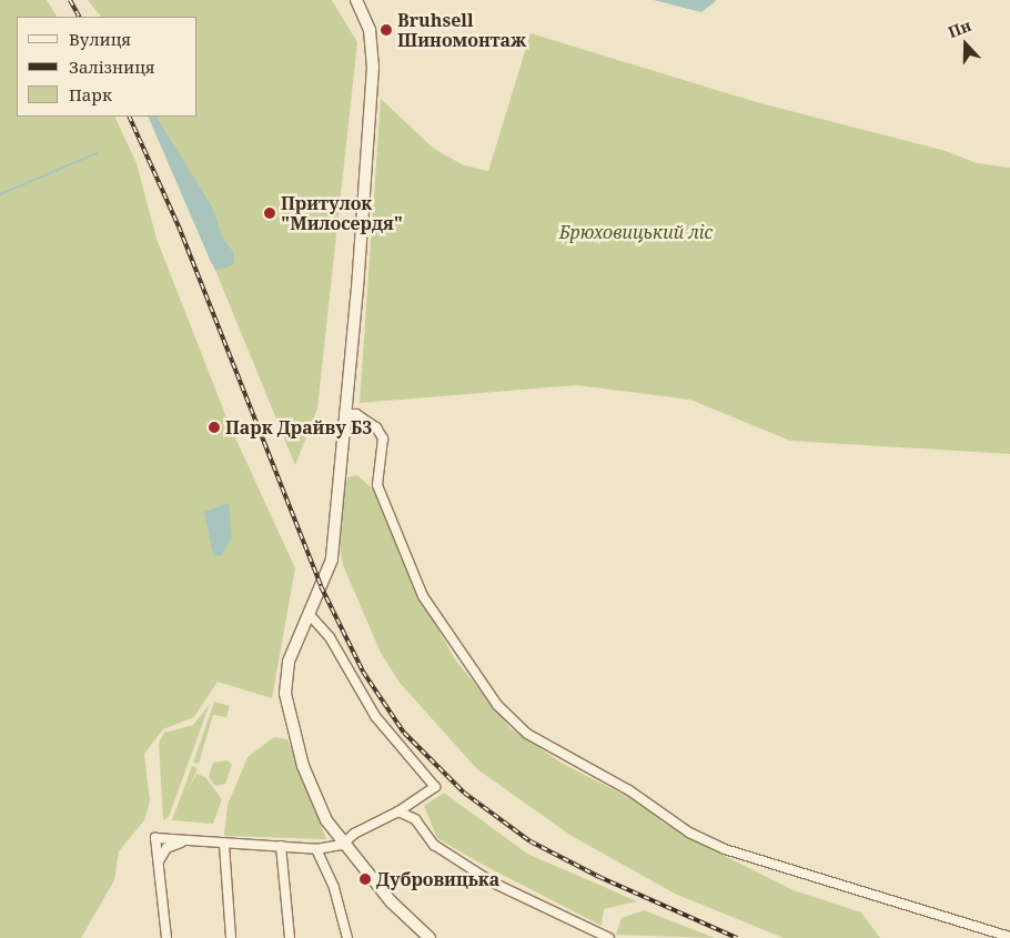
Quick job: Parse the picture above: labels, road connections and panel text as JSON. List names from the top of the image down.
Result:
{
  "parks": ["Брюховицький ліс"],
  "places": [
    "Bruhsell Шиномонтаж",
    "Притулок \"Милосердя\"",
    "Парк Драйву Б3",
    "Дубровицька"
  ],
  "legend": ["Вулиця", "Залізниця", "Парк"],
  "north": "top"
}
